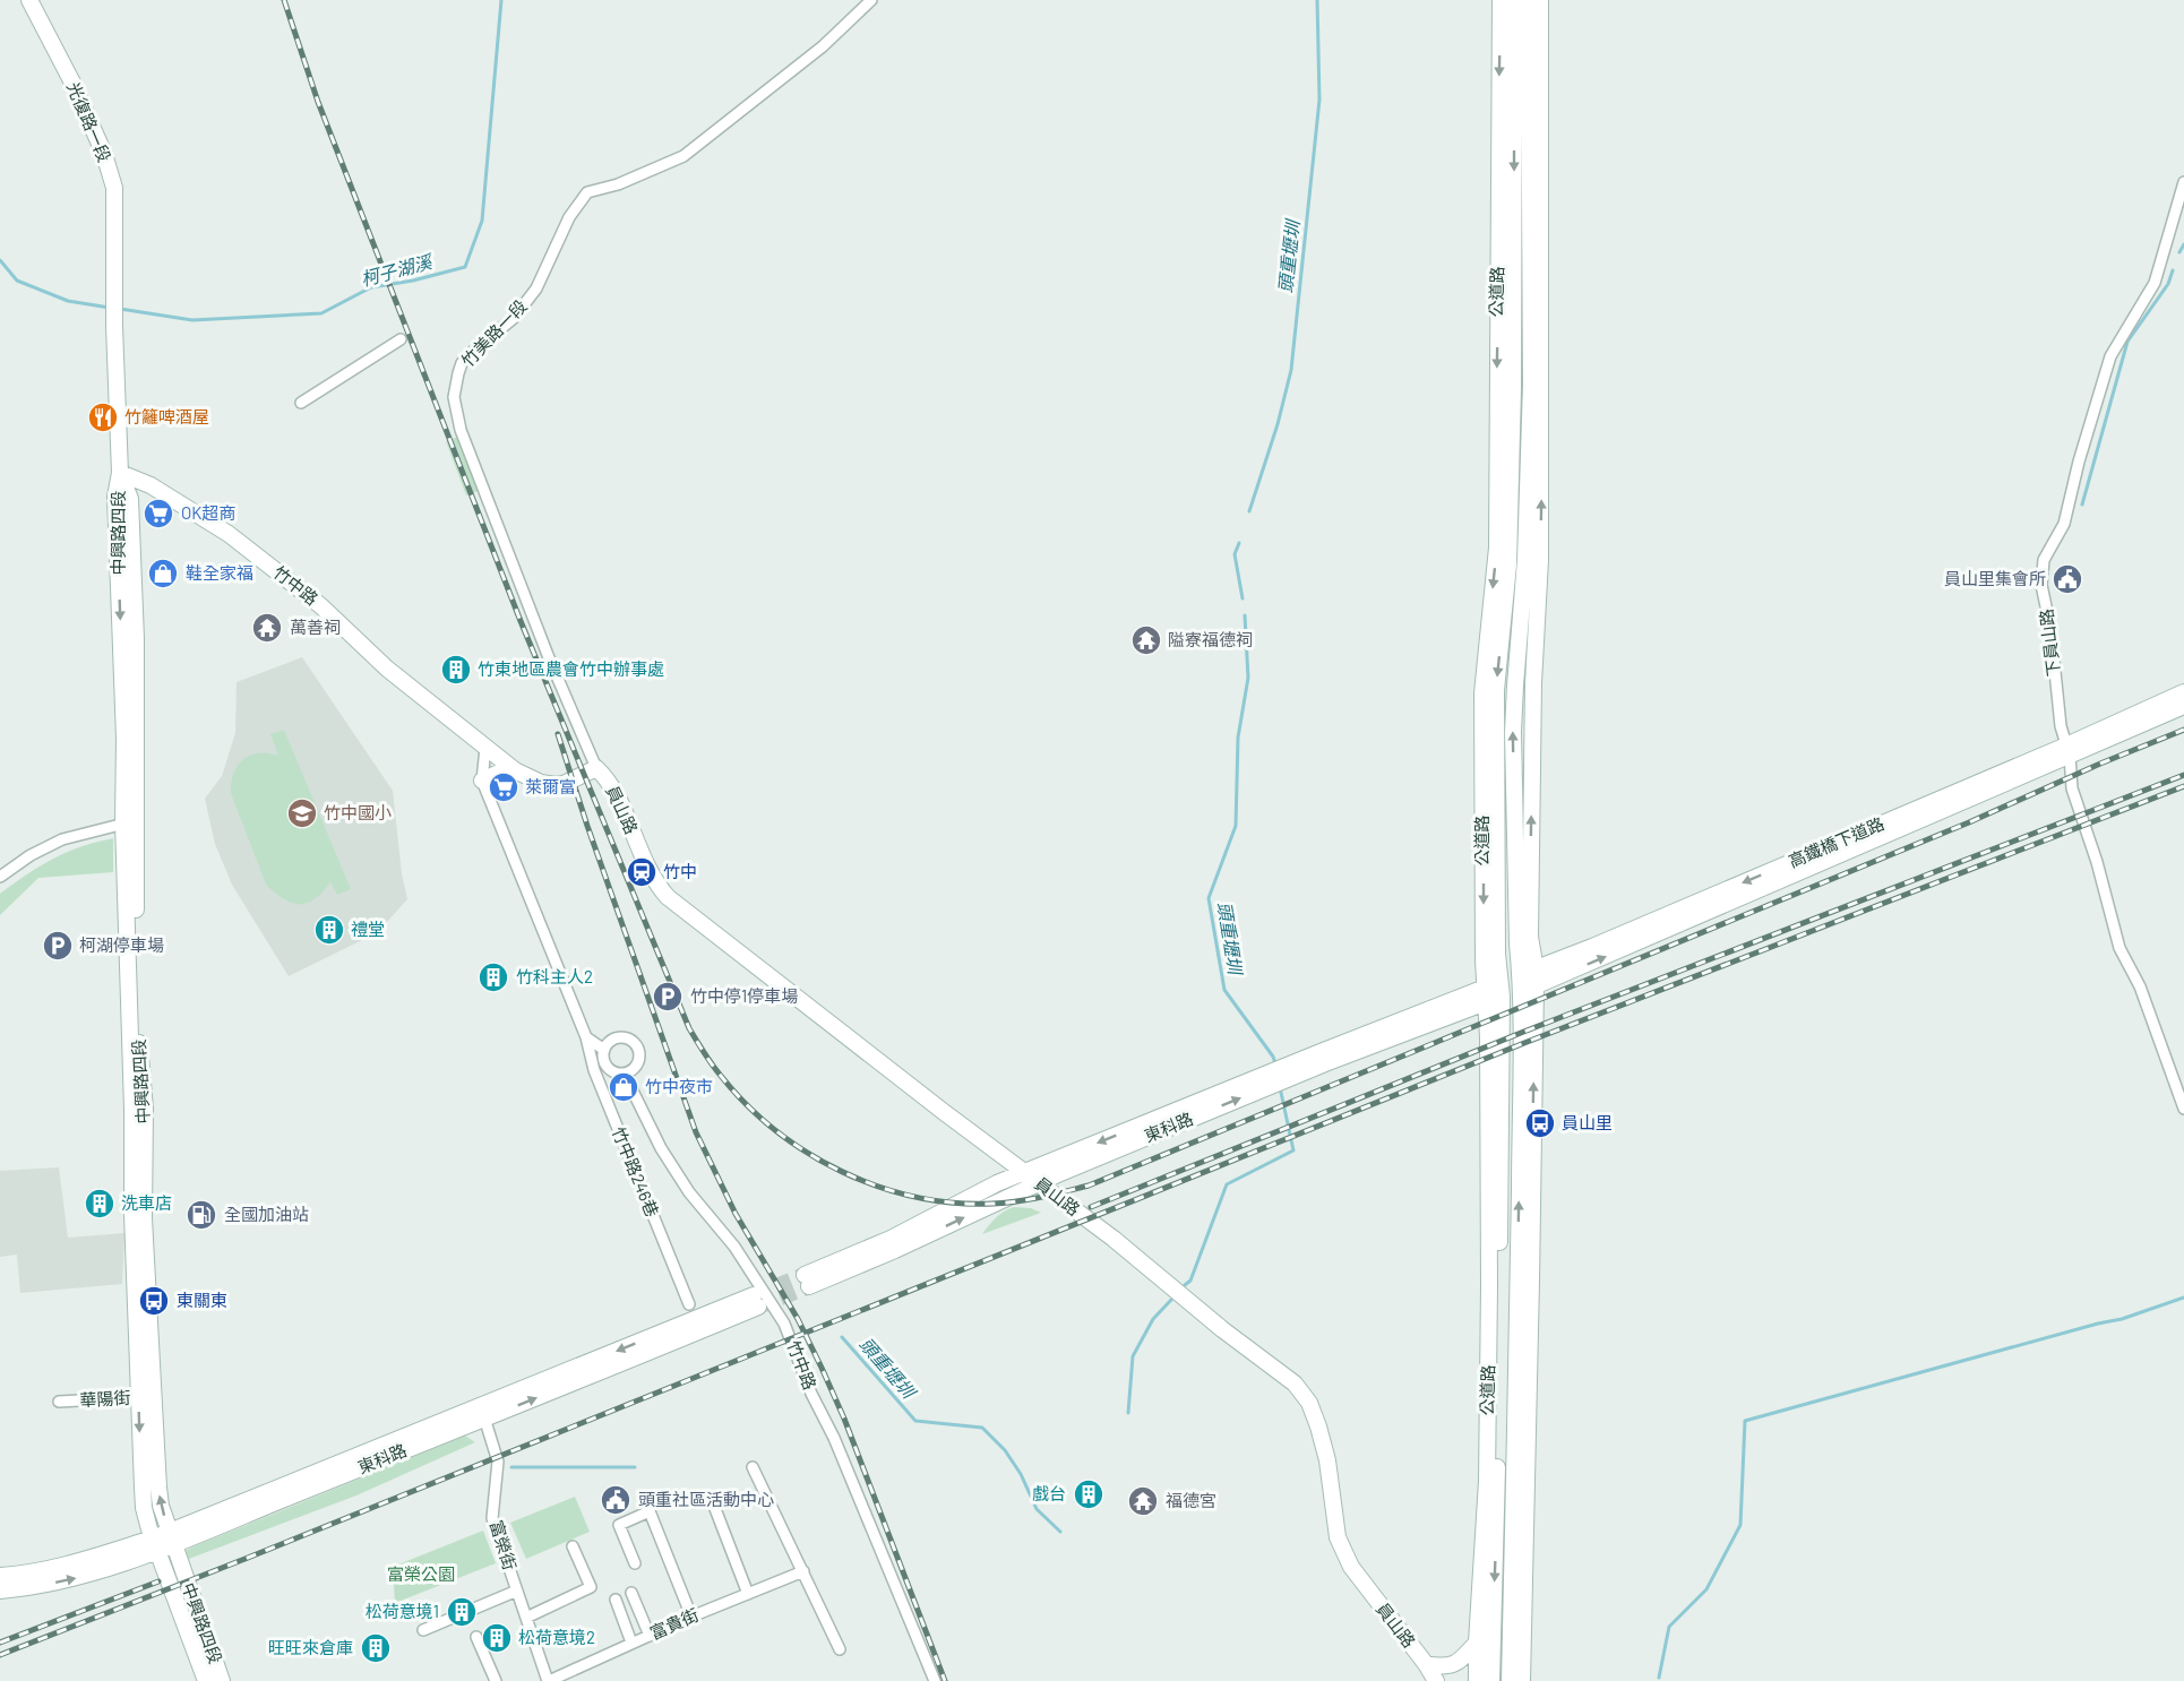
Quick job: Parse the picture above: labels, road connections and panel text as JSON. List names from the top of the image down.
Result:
{
  "streets": {
    "street": [
      "光復路一段",
      "公道路",
      "竹美路一段",
      "中興路四段",
      "竹中路",
      "下員山路",
      "員山路",
      "高鐵橋下道路",
      "東科路",
      "竹中路246巷",
      "華陽街",
      "富榮街",
      "富貴街"
    ]
  },
  "crossings": [
    ["光復路一段", "中興路四段"],
    ["公道路", "高鐵橋下道路"],
    ["公道路", "東科路"],
    ["竹美路一段", "竹中路"],
    ["竹美路一段", "員山路"],
    ["中興路四段", "竹中路"],
    ["中興路四段", "東科路"],
    ["中興路四段", "華陽街"],
    ["竹中路", "員山路"],
    ["下員山路", "高鐵橋下道路"],
    ["員山路", "東科路"],
    ["高鐵橋下道路", "東科路"],
    ["東科路", "富榮街"],
    ["富榮街", "富貴街"]
  ],
  "water": ["頭重壢圳", "柯子湖溪"],
  "parks": ["富榮公園"],
  "places": {
    "restaurant": ["竹籬啤酒屋"],
    "supermarket": ["OK超商", "萊爾富"],
    "shop": ["鞋全家福", "竹中夜市"],
    "public building": ["員山里集會所", "頭重社區活動中心"],
    "temple": ["萬善祠", "隘寮福德祠", "福德宮"],
    "building": [
      "竹東地區農會竹中辦事處",
      "禮堂",
      "竹科主人2",
      "洗車店",
      "戲台",
      "松荷意境1",
      "松荷意境2",
      "旺旺來倉庫"
    ],
    "school or university": ["竹中國小"],
    "station": ["竹中"],
    "parking": ["柯湖停車場", "竹中停1停車場"],
    "bus stop": ["員山里", "東關東"],
    "fuel station": ["全國加油站"]
  }
}
